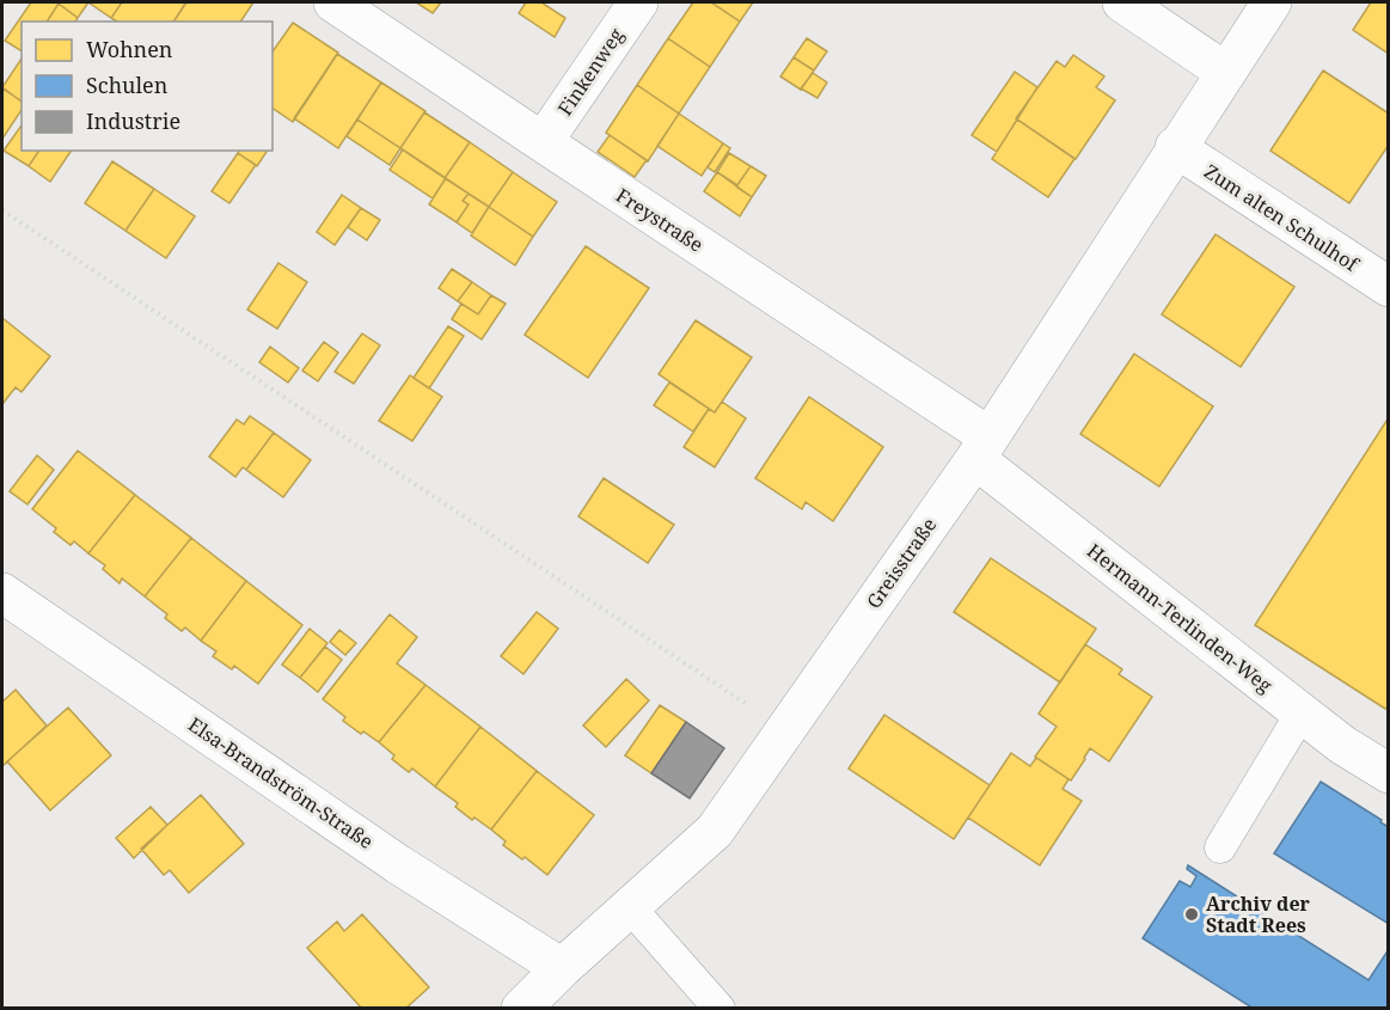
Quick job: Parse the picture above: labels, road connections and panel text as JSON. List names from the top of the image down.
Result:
{
  "streets": {
    "street": [
      "Finkenweg",
      "Zum alten Schulhof",
      "Freystraße",
      "Greisstraße",
      "Hermann-Terlinden-Weg",
      "Elsa-Brandström-Straße"
    ]
  },
  "crossings": [
    ["Finkenweg", "Freystraße"],
    ["Zum alten Schulhof", "Greisstraße"],
    ["Freystraße", "Greisstraße"],
    ["Freystraße", "Hermann-Terlinden-Weg"],
    ["Greisstraße", "Hermann-Terlinden-Weg"],
    ["Greisstraße", "Elsa-Brandström-Straße"]
  ],
  "places": ["Archiv der Stadt Rees"],
  "legend": ["Wohnen", "Schulen", "Industrie"]
}
